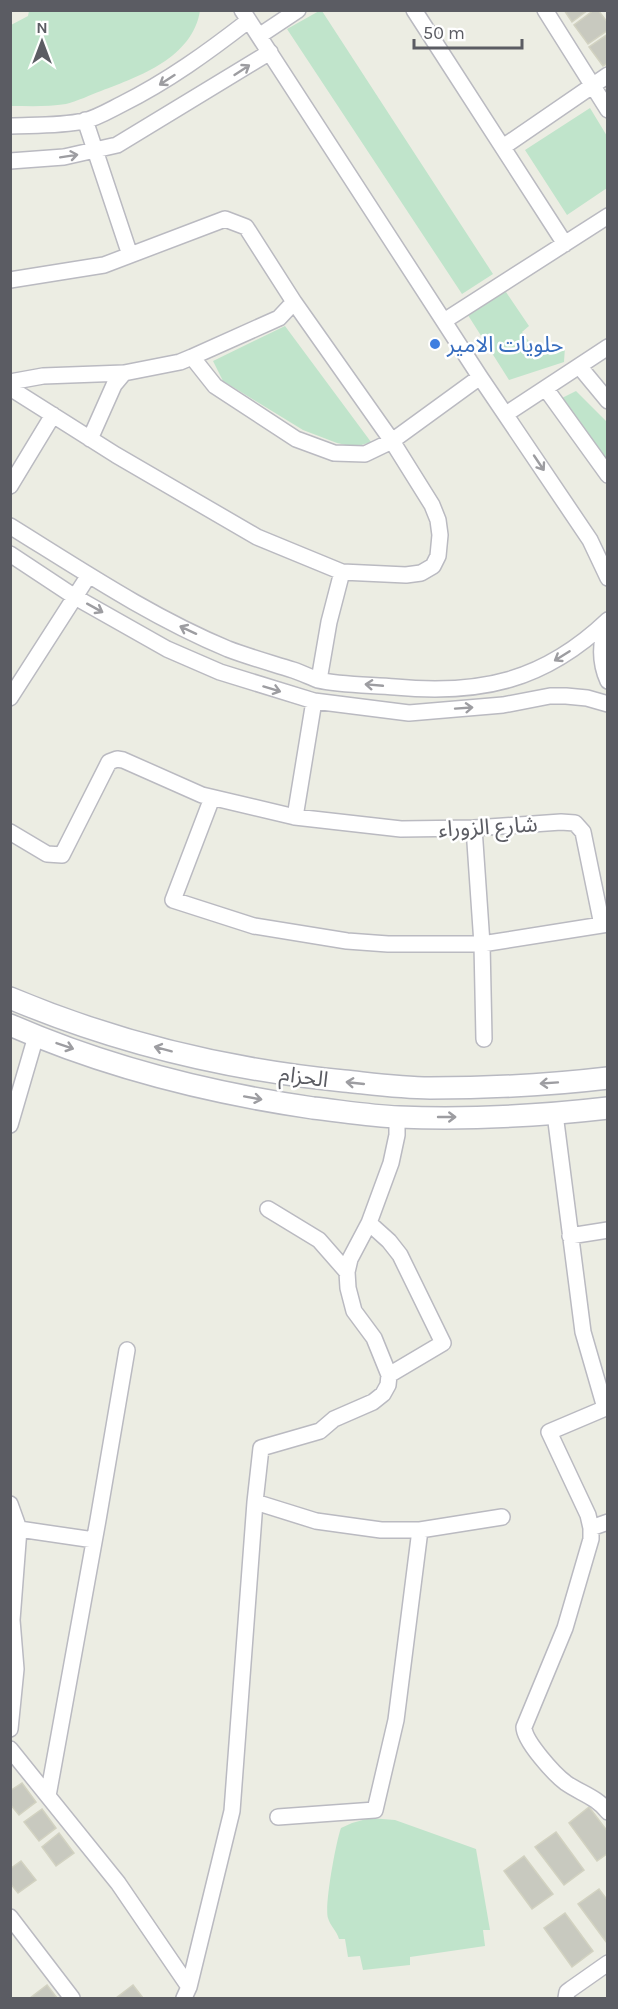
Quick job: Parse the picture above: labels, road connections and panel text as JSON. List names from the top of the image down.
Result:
{
  "streets": {
    "main road": ["الحزام"],
    "street": ["شارع الزوراء"]
  },
  "places": ["حلويات الامير"],
  "scale_bar": "50 m",
  "north": "top"
}
